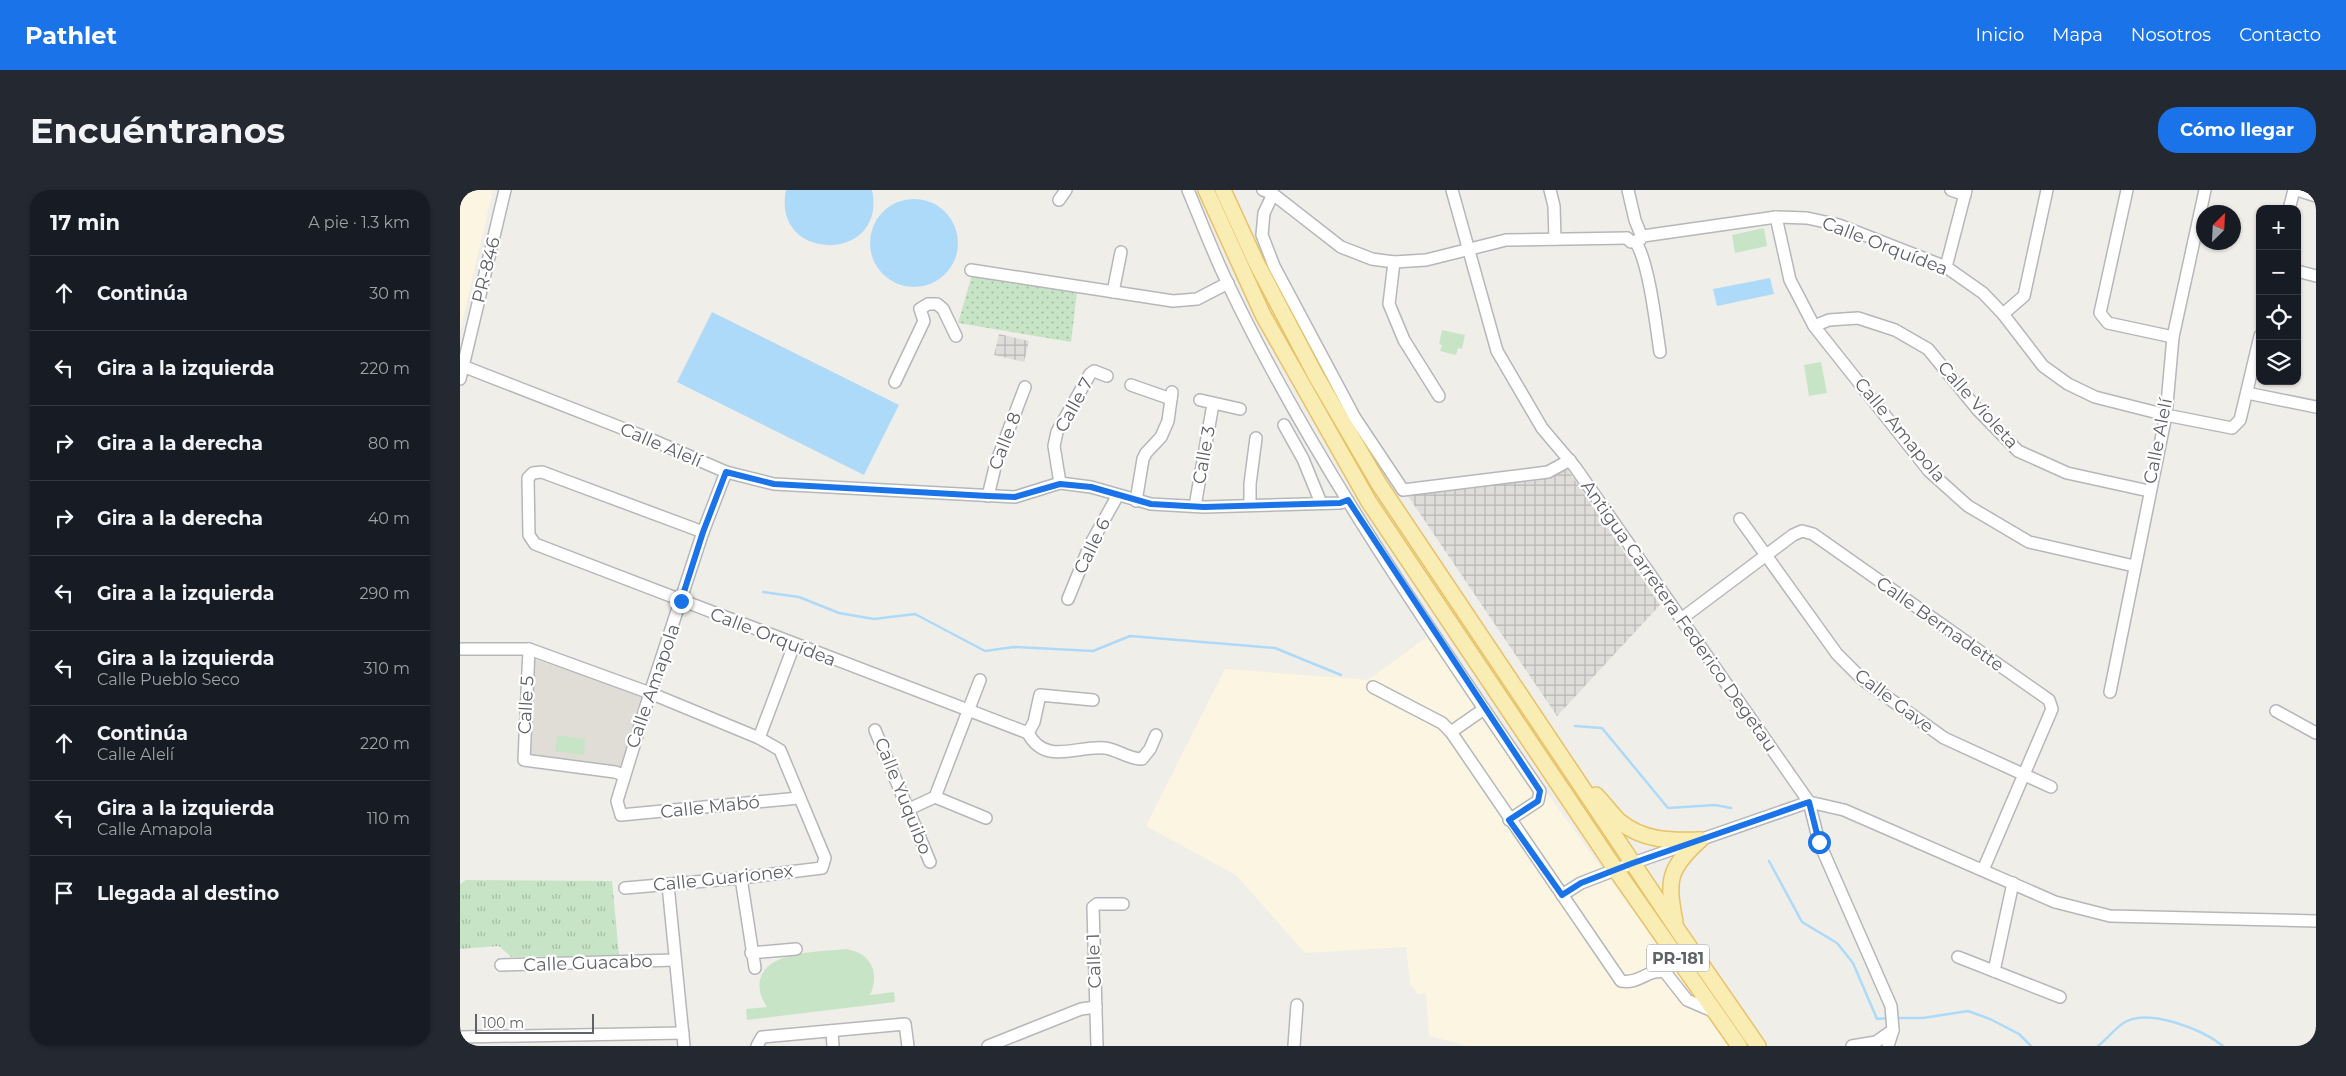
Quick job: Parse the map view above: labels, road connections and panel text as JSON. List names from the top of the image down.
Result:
{
  "streets": {
    "main road": ["PR-181"],
    "street": [
      "Calle Orquídea",
      "PR-846",
      "Calle 7",
      "Calle Violeta",
      "Calle Amapola",
      "Calle 8",
      "Calle Alelí",
      "Calle 3",
      "Calle 6",
      "Antigua Carretera Federico Degetau",
      "Calle Bernadette",
      "Calle Gave",
      "Calle 5",
      "Calle Yuquibo",
      "Calle Mabó",
      "Calle Guarionex",
      "Calle 1",
      "Calle Guacabo"
    ]
  },
  "crossings": [
    ["Calle Orquídea", "Calle Amapola"],
    ["Calle Orquídea", "Calle Alelí"],
    ["PR-846", "Calle Alelí"],
    ["Calle 7", "Calle Alelí"],
    ["Calle Violeta", "Calle Amapola"],
    ["Calle Violeta", "Calle Alelí"],
    ["Calle Amapola", "Calle Alelí"],
    ["Calle Amapola", "Calle 5"],
    ["Calle Amapola", "Calle Mabó"],
    ["Calle 8", "Calle Alelí"],
    ["Antigua Carretera Federico Degetau", "Calle Bernadette"],
    ["Calle Bernadette", "Calle Gave"],
    ["Calle Mabó", "Calle Guarionex"]
  ],
  "scale_bar": "100 m",
  "north": "top right",
  "page": {
    "header": "Pathlet",
    "nav": [
      "Inicio",
      "Mapa",
      "Nosotros",
      "Contacto"
    ],
    "buttons": "Cómo llegar",
    "title": "Encuéntranos",
    "heading": ["17 min", "A pie · 1.3 km"],
    "map_buttons": ["+", "−"],
    "list": [
      ["Continúa", "30 m"],
      ["Gira a la izquierda", "220 m"],
      ["Gira a la derecha", "80 m"],
      ["Gira a la derecha", "40 m"],
      ["Gira a la izquierda", "290 m"],
      ["Gira a la izquierda", "Calle Pueblo Seco", "310 m"],
      ["Continúa", "Calle Alelí", "220 m"],
      ["Gira a la izquierda", "Calle Amapola", "110 m"],
      "Llegada al destino"
    ],
    "scale": "100 m"
  }
}
